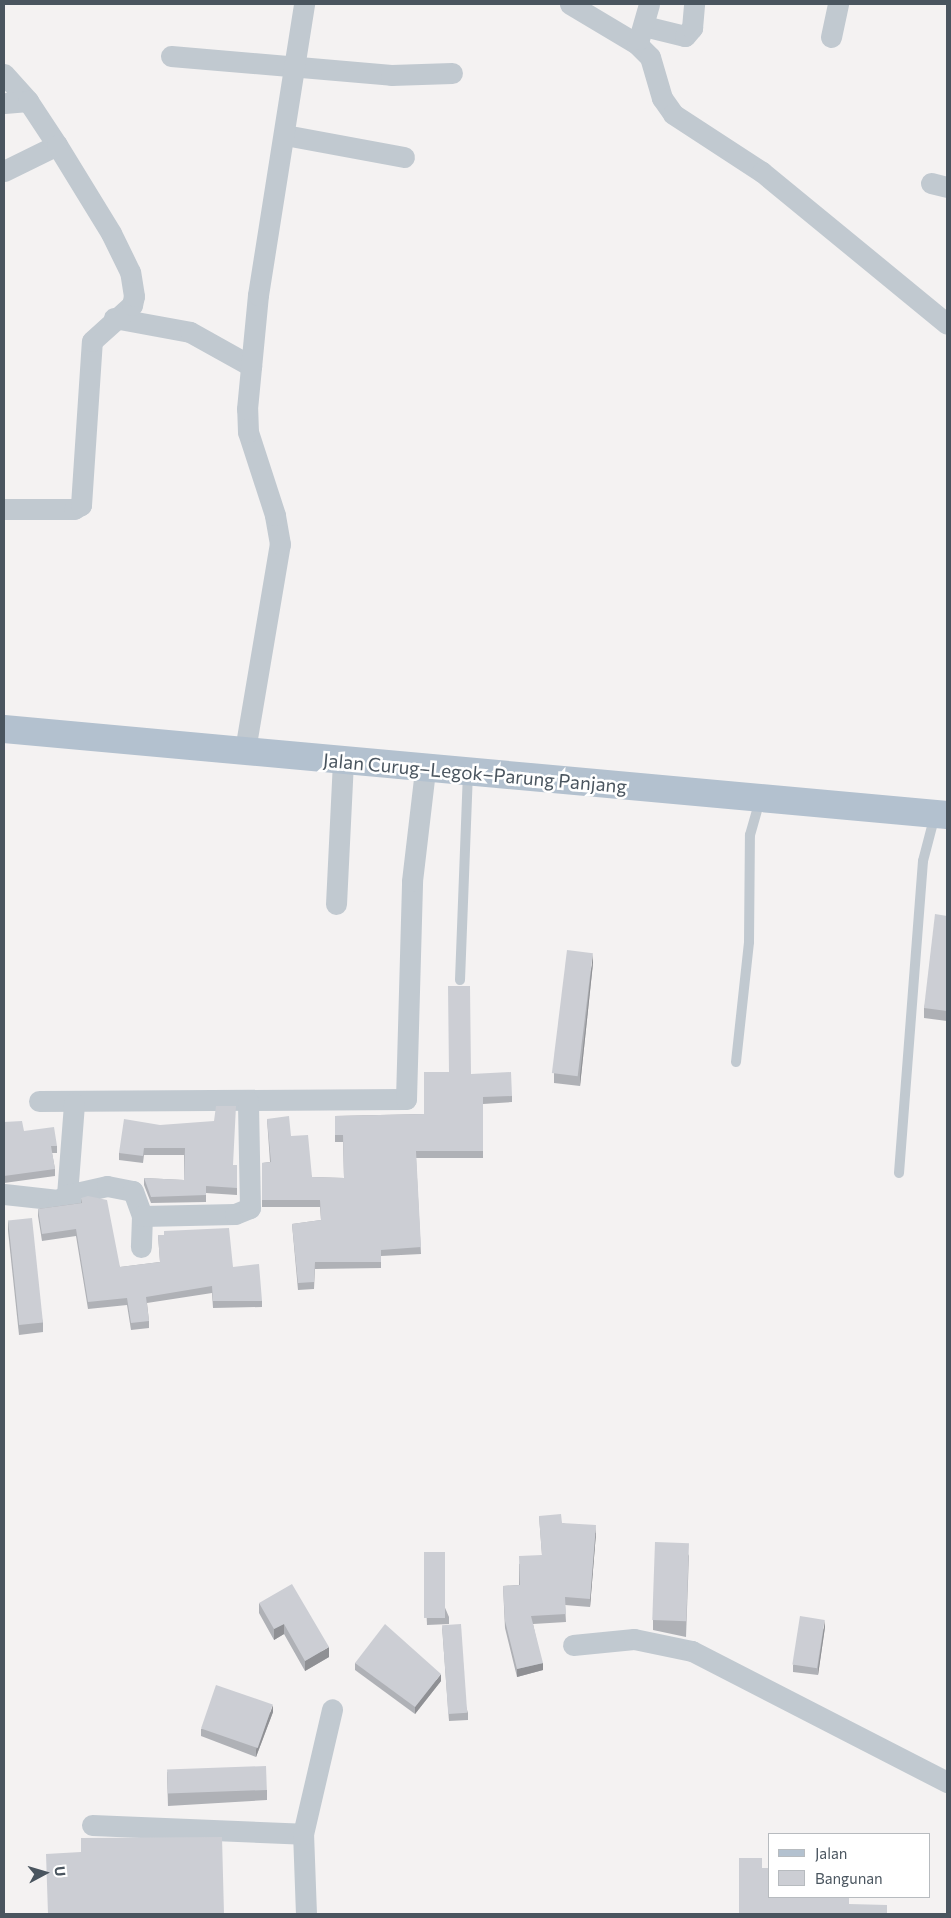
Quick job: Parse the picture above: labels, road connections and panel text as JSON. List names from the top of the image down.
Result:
{
  "streets": {
    "main road": ["Jalan Curug–Legok–Parung Panjang"]
  },
  "legend": ["Jalan", "Bangunan"],
  "north": "right"
}
